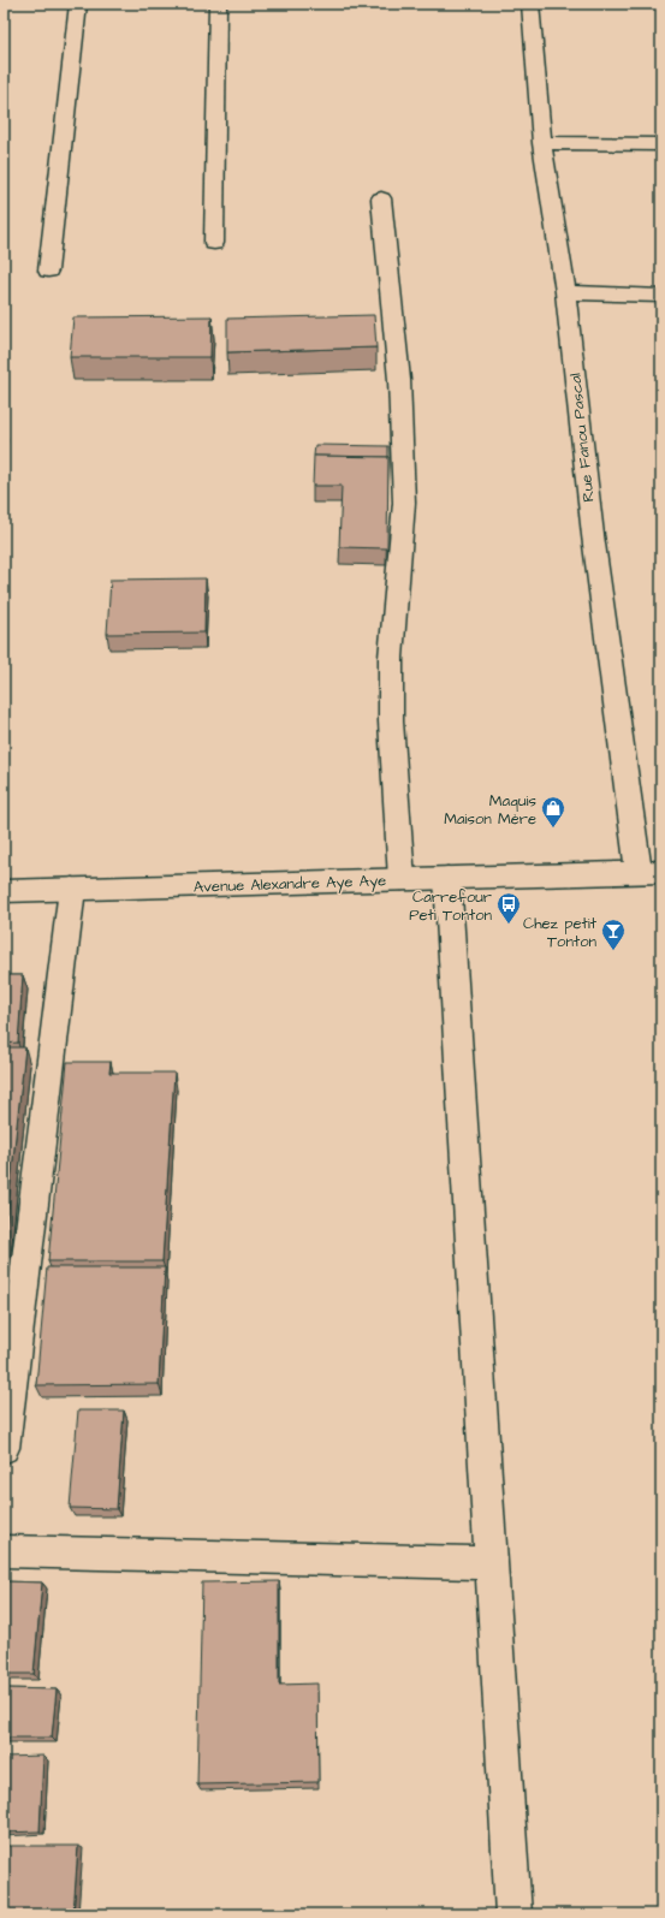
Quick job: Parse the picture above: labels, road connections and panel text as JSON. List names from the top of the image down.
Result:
{
  "streets": {
    "street": ["Rue Fanou Pascal", "Avenue Alexandre Aye Aye"]
  },
  "crossings": [
    ["Rue Fanou Pascal", "Avenue Alexandre Aye Aye"]
  ],
  "places": {
    "shop": ["Maquis Maison Mère"],
    "bus stop": ["Carrefour Peti Tonton"],
    "bar": ["Chez petit Tonton"]
  }
}
